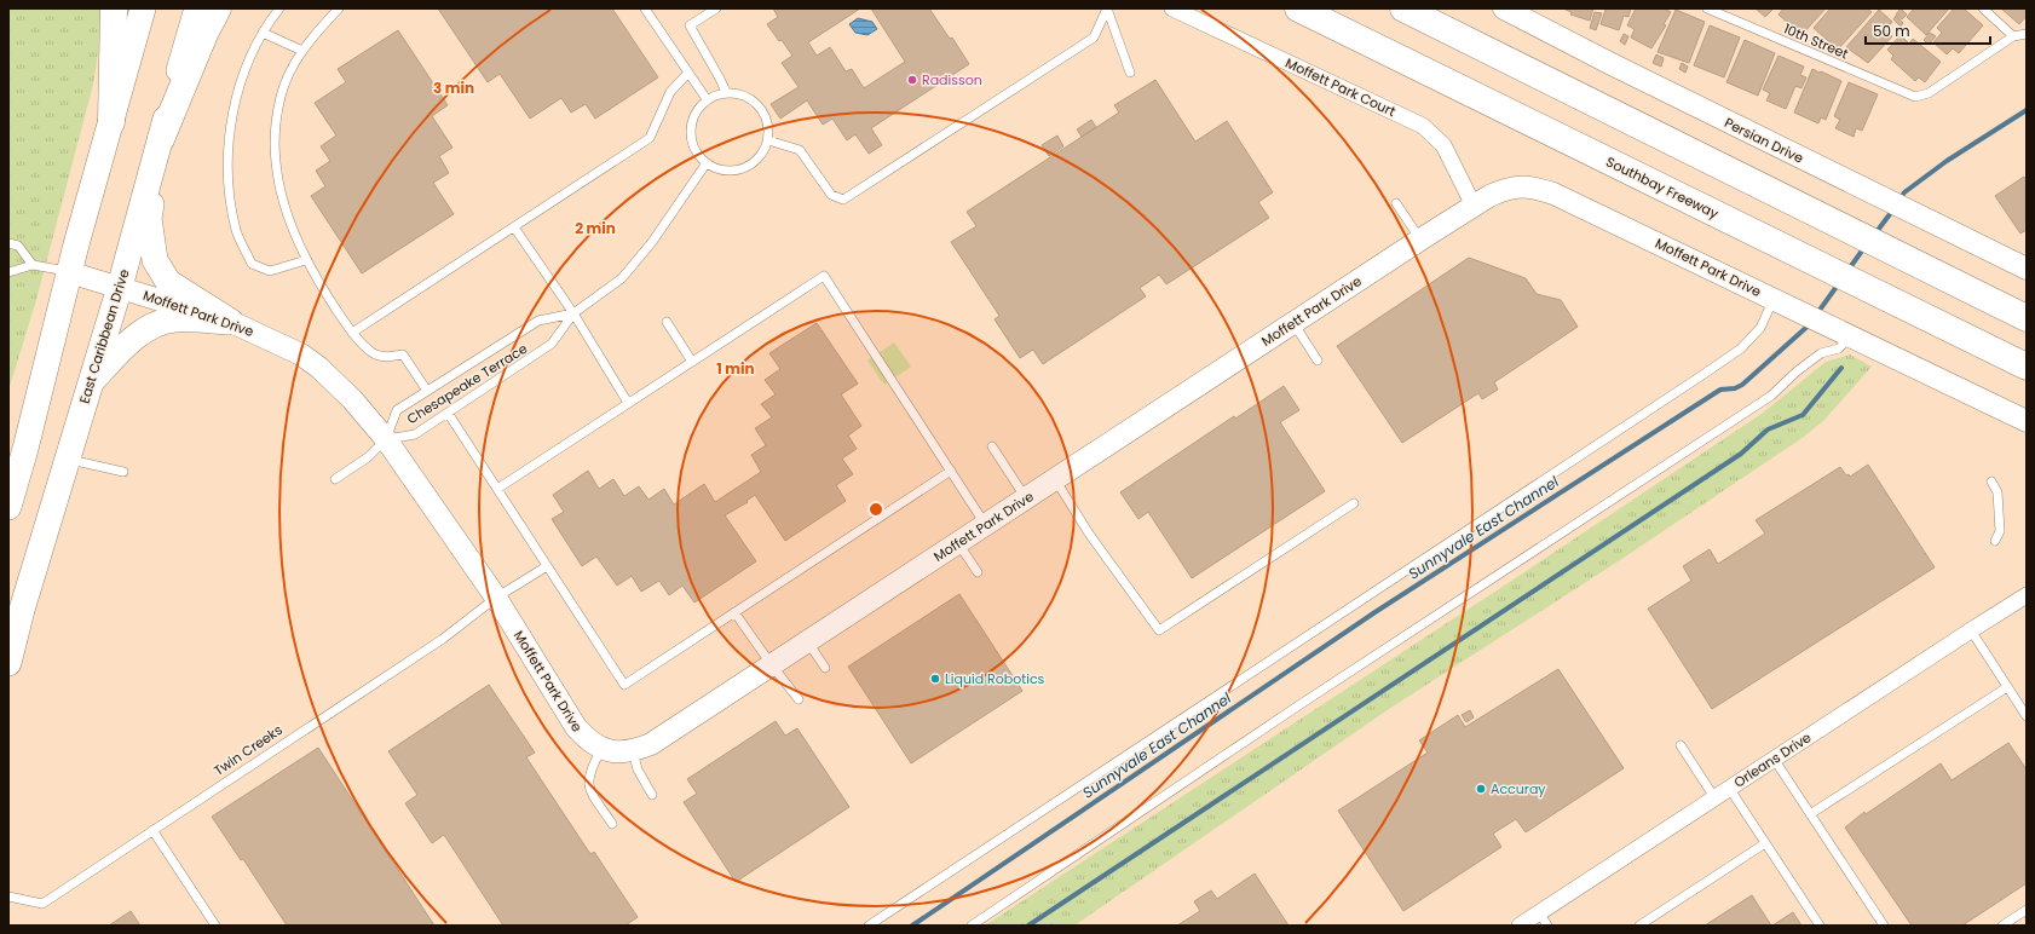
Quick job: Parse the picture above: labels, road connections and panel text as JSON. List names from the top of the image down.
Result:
{
  "streets": {
    "highway": ["Southbay Freeway"],
    "main road": ["East Caribbean Drive"],
    "street": [
      "Moffett Park Court",
      "Persian Drive",
      "Moffett Park Drive",
      "Orleans Drive"
    ],
    "lane": ["10th Street", "Chesapeake Terrace", "Twin Creeks"]
  },
  "crossings": [
    ["Moffett Park Court", "Moffett Park Drive"],
    ["Moffett Park Drive", "East Caribbean Drive"],
    ["Moffett Park Drive", "Chesapeake Terrace"],
    ["Moffett Park Drive", "Twin Creeks"]
  ],
  "water": ["Sunnyvale East Channel"],
  "places": ["Radisson", "Liquid Robotics", "Accuray"],
  "scale_bar": "50 m",
  "rings": ["3 min", "2 min", "1 min"]
}
